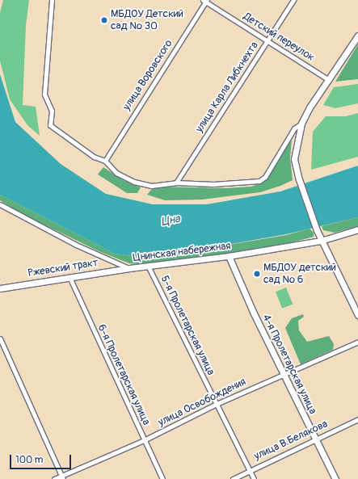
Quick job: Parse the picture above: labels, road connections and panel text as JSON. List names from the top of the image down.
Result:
{
  "streets": {
    "street": [
      "Детский переулок",
      "улица Воровского",
      "улица Карла Либкнехта",
      "Цнинская набережная",
      "Ржевский тракт",
      "5-я Пролетарская улица",
      "4-я Пролетарская улица",
      "6-я Пролетарская улица",
      "улица Освобождения",
      "улица В.Белякова"
    ]
  },
  "crossings": [
    ["Детский переулок", "улица Воровского"],
    ["Детский переулок", "улица Карла Либкнехта"],
    ["Цнинская набережная", "Ржевский тракт"],
    ["Цнинская набережная", "5-я Пролетарская улица"],
    ["Цнинская набережная", "4-я Пролетарская улица"],
    ["Ржевский тракт", "6-я Пролетарская улица"],
    ["5-я Пролетарская улица", "улица Освобождения"],
    ["5-я Пролетарская улица", "улица В.Белякова"],
    ["4-я Пролетарская улица", "улица Освобождения"],
    ["4-я Пролетарская улица", "улица В.Белякова"],
    ["6-я Пролетарская улица", "улица Освобождения"]
  ],
  "water": ["Цна"],
  "places": ["МБДОУ Детский сад № 30", "МБДОУ детский сад № 6"],
  "scale_bar": "100 m"
}
